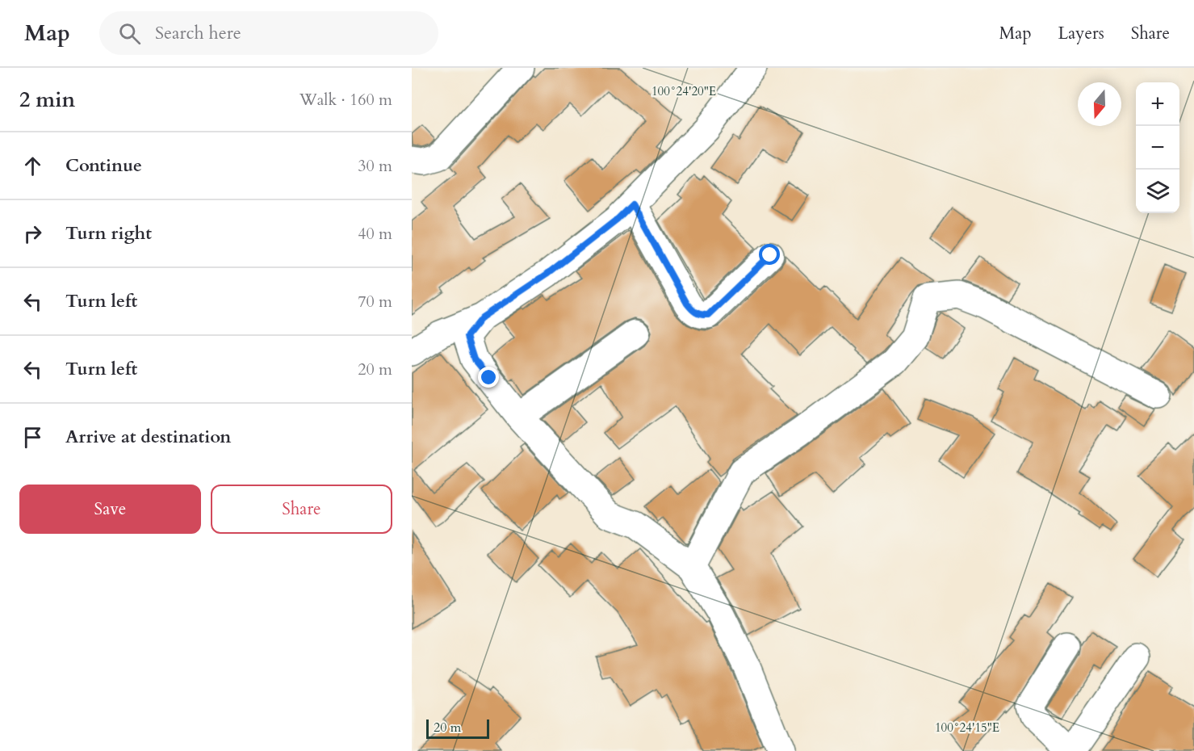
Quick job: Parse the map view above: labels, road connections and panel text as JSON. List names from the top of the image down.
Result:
{
  "scale_bar": "20 m",
  "north": "bottom",
  "page": {
    "header": "Map",
    "search": "Search here",
    "nav": ["Map", "Layers", "Share"],
    "heading": ["2 min", "Walk · 160 m"],
    "map_buttons": ["+", "−"],
    "list": [
      ["Continue", "30 m"],
      ["Turn right", "40 m"],
      ["Turn left", "70 m"],
      ["Turn left", "20 m"],
      "Arrive at destination"
    ],
    "buttons": ["Save", "Share"],
    "scale": "20 m"
  },
  "coordinates": ["100°24'20\"E", "100°24'15\"E"]
}
